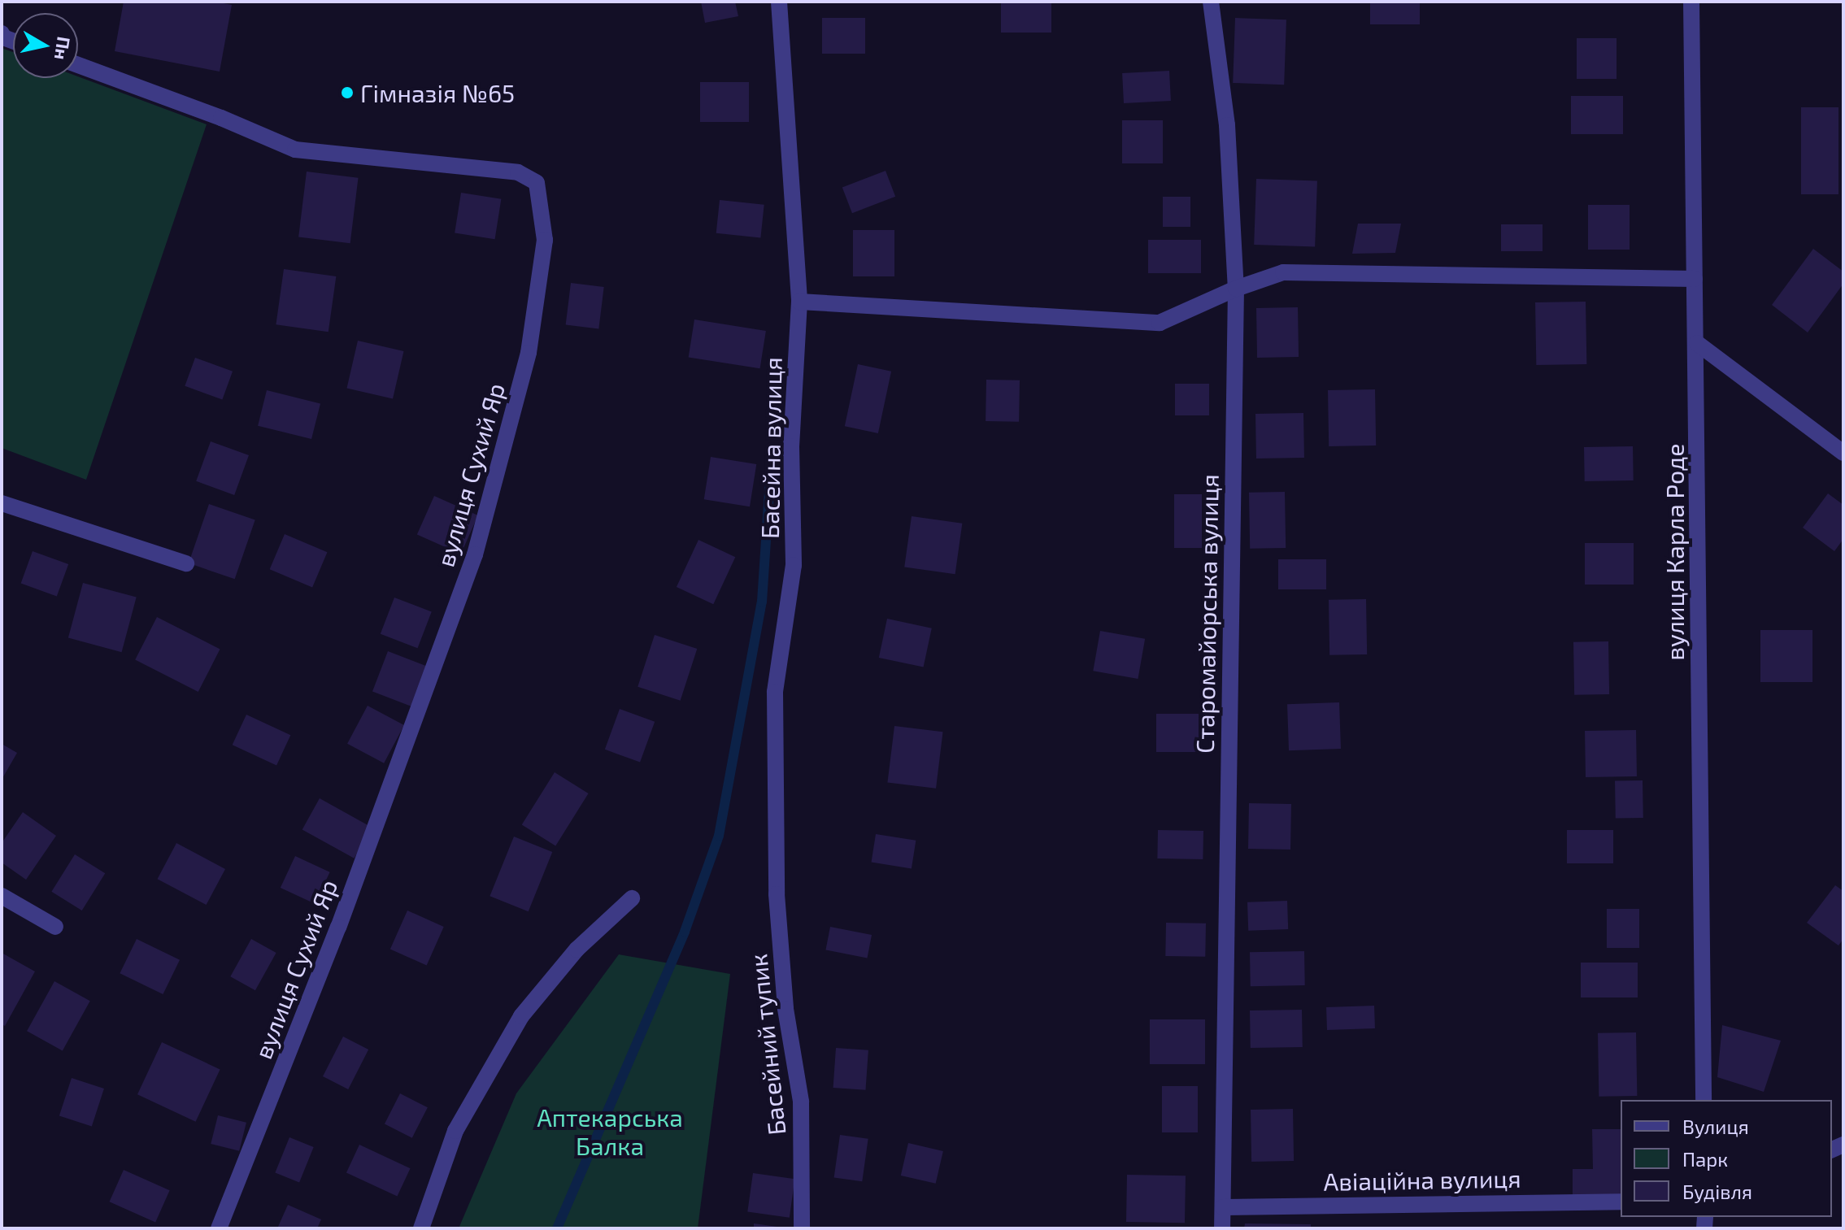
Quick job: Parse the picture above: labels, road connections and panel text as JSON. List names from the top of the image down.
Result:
{
  "streets": {
    "street": [
      "Басейна вулиця",
      "вулиця Сухий Яр",
      "вулиця Карла Роде",
      "Старомайорська вулиця",
      "Басейний тупик",
      "Авіаційна вулиця"
    ]
  },
  "crossings": [
    ["Басейна вулиця", "Басейний тупик"],
    ["Старомайорська вулиця", "Авіаційна вулиця"]
  ],
  "parks": ["Аптекарська Балка"],
  "places": ["Гімназія №65"],
  "legend": ["Вулиця", "Парк", "Будівля"],
  "north": "right"
}
